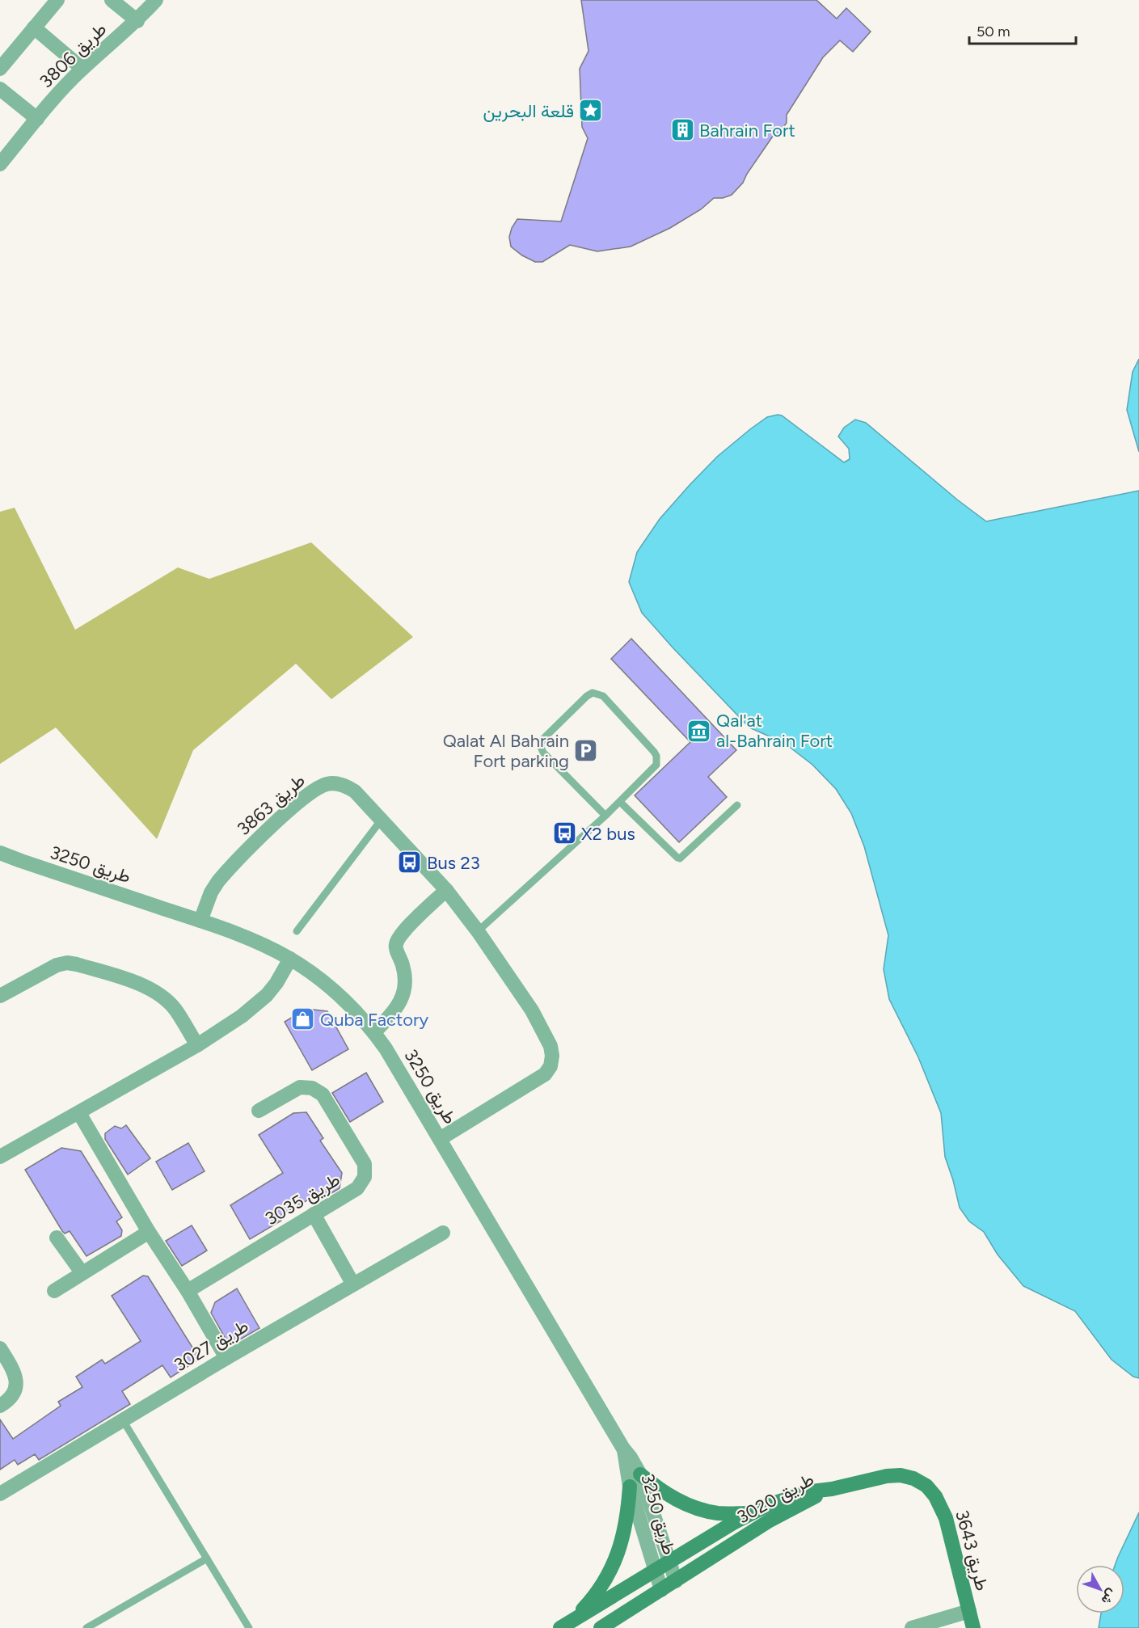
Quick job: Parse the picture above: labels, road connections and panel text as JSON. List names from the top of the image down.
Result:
{
  "streets": {
    "street": [
      "طريق 3806",
      "طريق 3863",
      "طريق 3250",
      "طريق 3035",
      "طريق 3027",
      "طريق 3020",
      "طريق 3643"
    ]
  },
  "crossings": [
    ["طريق 3863", "طريق 3250"],
    ["طريق 3250", "طريق 3020"],
    ["طريق 3020", "طريق 3643"]
  ],
  "places": {
    "place": ["قلعة البحرين"],
    "building": ["Bahrain Fort"],
    "museum": ["Qal'at al-Bahrain Fort"],
    "parking": ["Qalat Al Bahrain Fort parking"],
    "bus stop": ["X2 bus", "Bus 23"],
    "shop": ["Quba Factory"]
  },
  "scale_bar": "50 m",
  "north": "bottom right"
}
